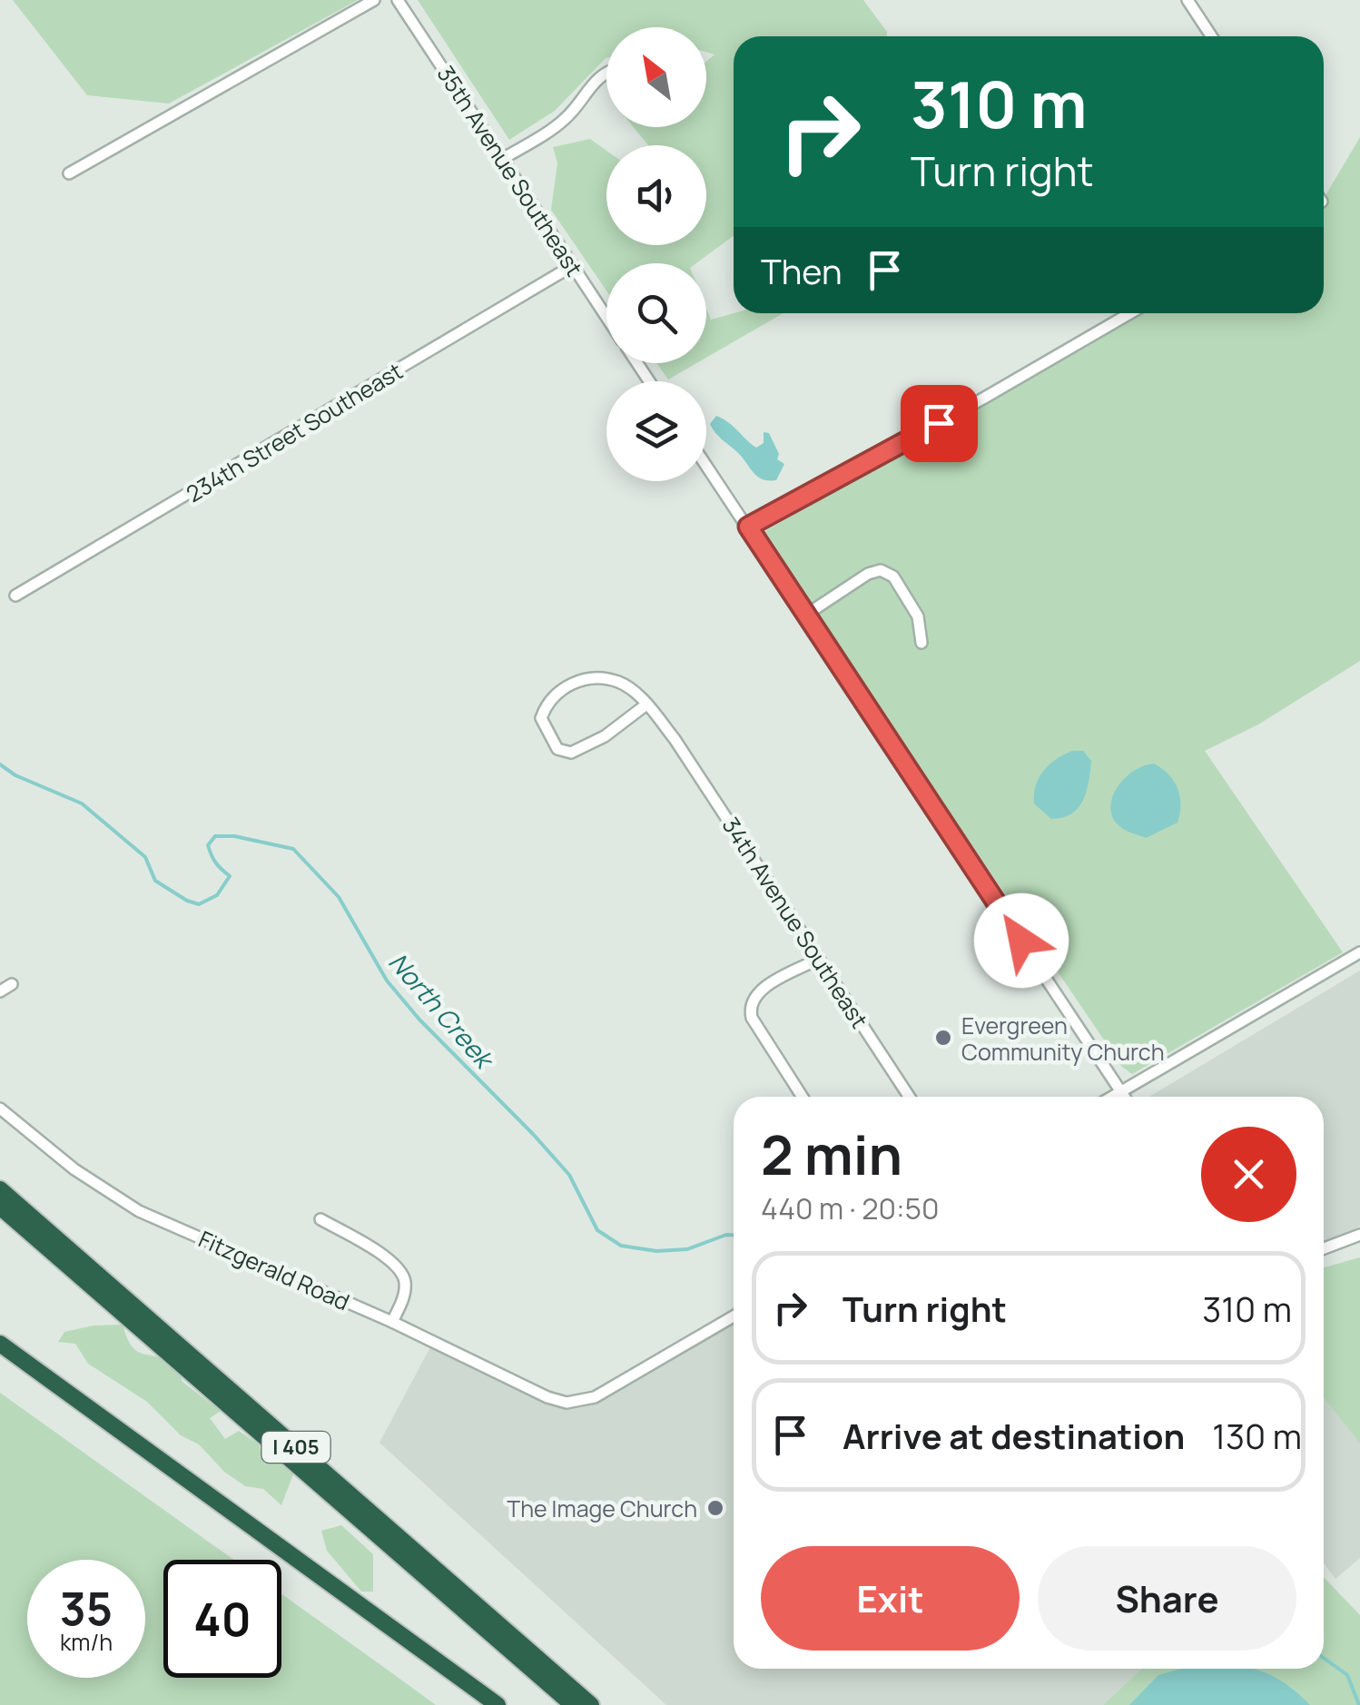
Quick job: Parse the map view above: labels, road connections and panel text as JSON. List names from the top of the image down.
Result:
{
  "streets": {
    "highway": ["I 405"],
    "street": [
      "35th Avenue Southeast",
      "234th Street Southeast",
      "34th Avenue Southeast",
      "Fitzgerald Road"
    ]
  },
  "crossings": [
    ["35th Avenue Southeast", "234th Street Southeast"]
  ],
  "water": ["North Creek"],
  "places": ["Evergreen Community Church", "The Image Church"],
  "north": "top left",
  "page": {
    "turn": ["310 m", "Turn right"],
    "then": "Then",
    "heading": ["2 min", "440 m · 20:50"],
    "list": [
      {
        "name": "Turn right",
        "value": "310 m"
      },
      {
        "name": "Arrive at destination",
        "value": "130 m"
      }
    ],
    "buttons": ["Exit", "Share"],
    "speed": "35 km/h",
    "limit": "40"
  }
}
